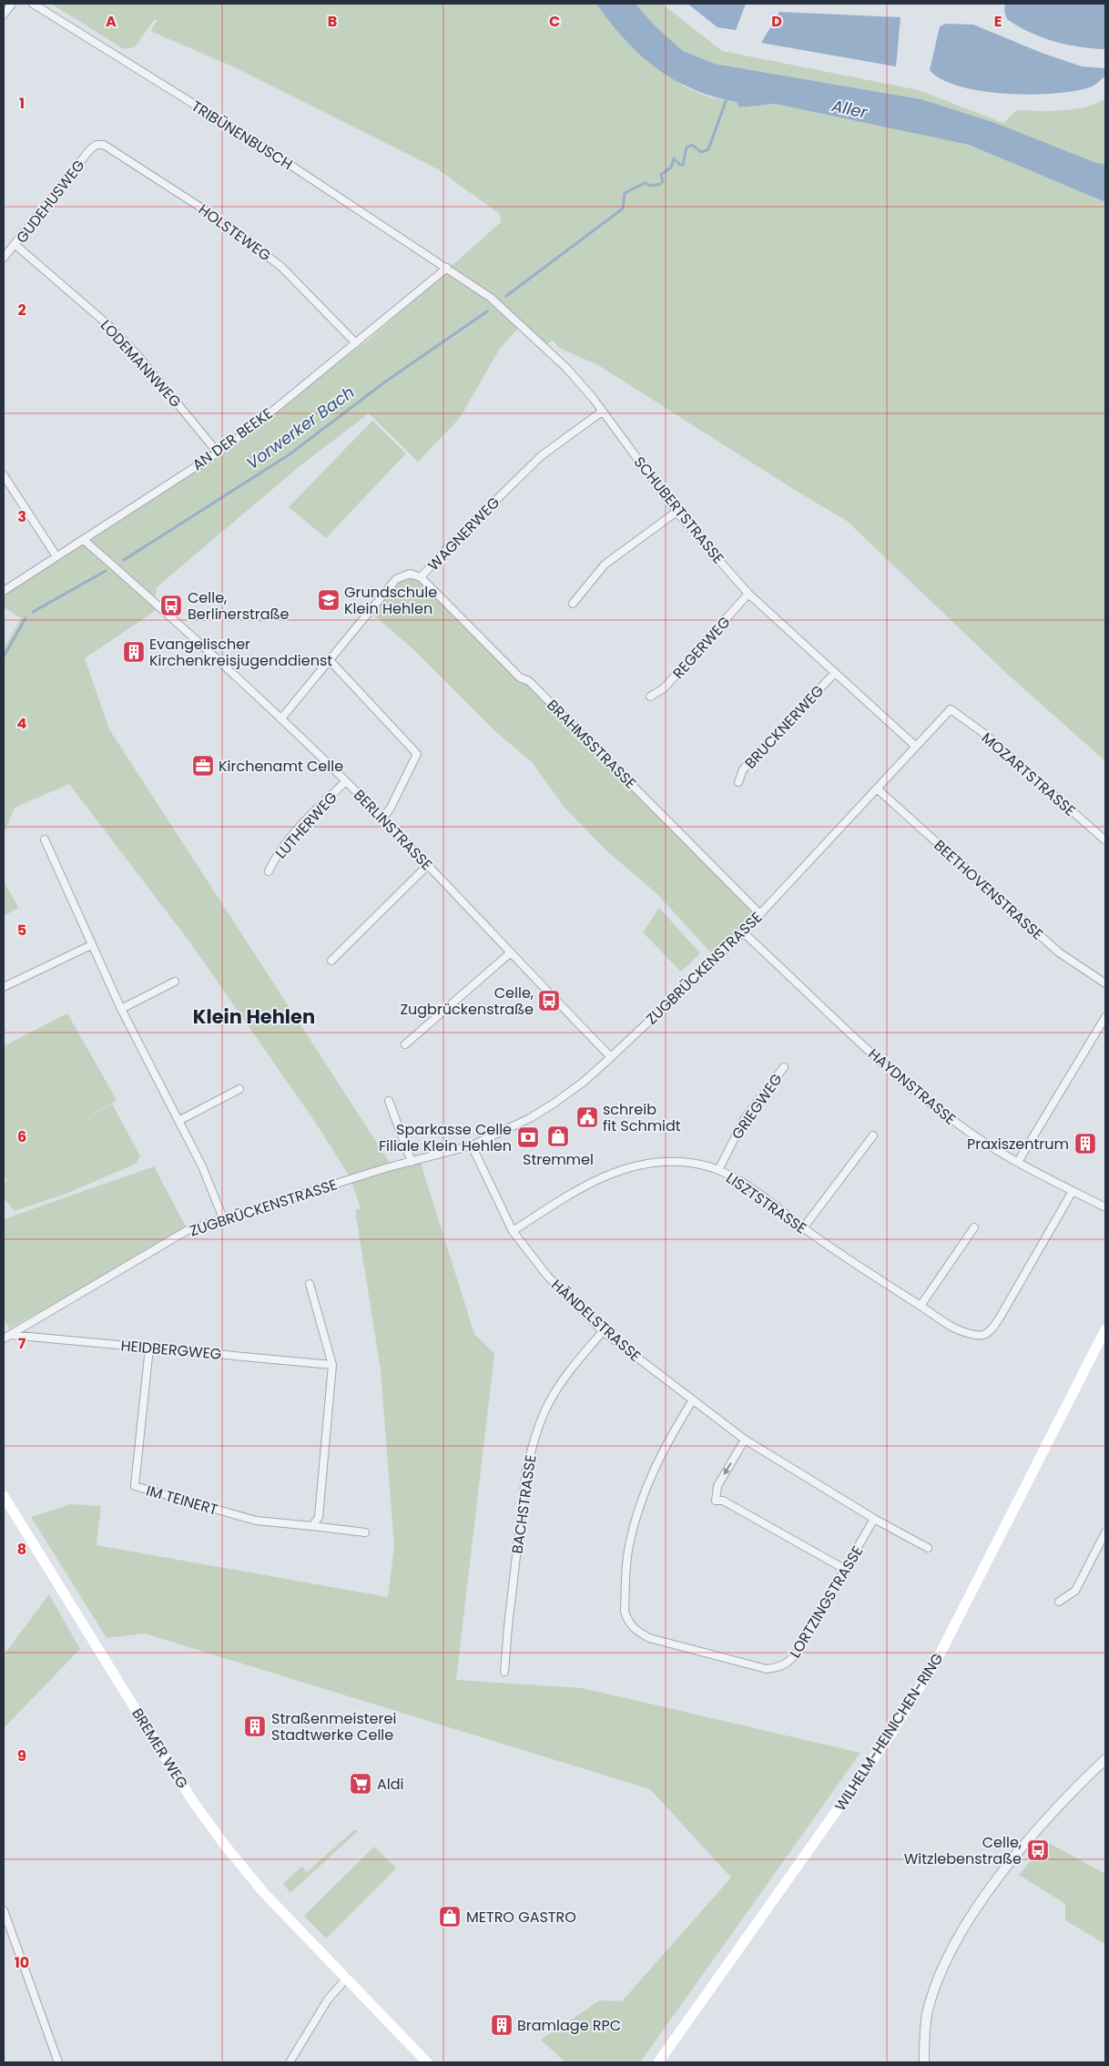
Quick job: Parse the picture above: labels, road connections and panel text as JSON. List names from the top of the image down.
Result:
{
  "streets": {
    "main road": ["WILHELM-HEINICHEN-RING", "BREMER WEG"],
    "street": [
      "TRIBÜNENBUSCH",
      "GUDEHUSWEG",
      "HOLSTEWEG",
      "LODEMANNWEG",
      "AN DER BEEKE",
      "SCHUBERTSTRASSE",
      "WAGNERWEG",
      "REGERWEG",
      "BRUCKNERWEG",
      "BRAHMSSTRASSE",
      "MOZARTSTRASSE",
      "LUTHERWEG",
      "BERLINSTRASSE",
      "BEETHOVENSTRASSE",
      "ZUGBRÜCKENSTRASSE",
      "HAYDNSTRASSE",
      "GRIEGWEG",
      "LISZTSTRASSE",
      "HÄNDELSTRASSE",
      "HEIDBERGWEG",
      "IM TEINERT",
      "BACHSTRASSE",
      "LORTZINGSTRASSE"
    ]
  },
  "crossings": [
    ["TRIBÜNENBUSCH", "AN DER BEEKE"],
    ["TRIBÜNENBUSCH", "SCHUBERTSTRASSE"],
    ["GUDEHUSWEG", "HOLSTEWEG"],
    ["GUDEHUSWEG", "LODEMANNWEG"],
    ["HOLSTEWEG", "AN DER BEEKE"],
    ["LODEMANNWEG", "AN DER BEEKE"],
    ["AN DER BEEKE", "SCHUBERTSTRASSE"],
    ["AN DER BEEKE", "BERLINSTRASSE"],
    ["SCHUBERTSTRASSE", "WAGNERWEG"],
    ["SCHUBERTSTRASSE", "REGERWEG"],
    ["SCHUBERTSTRASSE", "BRUCKNERWEG"],
    ["SCHUBERTSTRASSE", "ZUGBRÜCKENSTRASSE"],
    ["WAGNERWEG", "BRAHMSSTRASSE"],
    ["WAGNERWEG", "BERLINSTRASSE"],
    ["BRAHMSSTRASSE", "ZUGBRÜCKENSTRASSE"],
    ["MOZARTSTRASSE", "ZUGBRÜCKENSTRASSE"],
    ["LUTHERWEG", "BERLINSTRASSE"],
    ["BERLINSTRASSE", "ZUGBRÜCKENSTRASSE"],
    ["BEETHOVENSTRASSE", "ZUGBRÜCKENSTRASSE"],
    ["ZUGBRÜCKENSTRASSE", "HAYDNSTRASSE"],
    ["ZUGBRÜCKENSTRASSE", "HÄNDELSTRASSE"],
    ["ZUGBRÜCKENSTRASSE", "HEIDBERGWEG"],
    ["HAYDNSTRASSE", "LISZTSTRASSE"],
    ["GRIEGWEG", "LISZTSTRASSE"],
    ["LISZTSTRASSE", "HÄNDELSTRASSE"],
    ["HÄNDELSTRASSE", "BACHSTRASSE"],
    ["HÄNDELSTRASSE", "LORTZINGSTRASSE"],
    ["HEIDBERGWEG", "IM TEINERT"]
  ],
  "districts": ["Klein Hehlen"],
  "water": ["Aller", "Vorwerker Bach"],
  "places": {
    "school or university": ["Grundschule Klein Hehlen"],
    "bus stop": ["Celle, Berlinerstraße", "Celle, Zugbrückenstraße", "Celle, Witzlebenstraße"],
    "building": [
      "Evangelischer Kirchenkreisjugenddienst",
      "Praxiszentrum",
      "Straßenmeisterei Stadtwerke Celle",
      "Bramlage RPC"
    ],
    "office": ["Kirchenamt Celle"],
    "public building": ["schreib fit Schmidt"],
    "shop": ["Stremmel", "METRO GASTRO"],
    "bank": ["Sparkasse Celle Filiale Klein Hehlen"],
    "supermarket": ["Aldi"]
  },
  "grid": {
    "columns": [
      "A",
      "B",
      "C",
      "D",
      "E"
    ],
    "rows": [
      "1",
      "2",
      "3",
      "4",
      "5",
      "6",
      "7",
      "8",
      "9",
      "10"
    ]
  }
}
